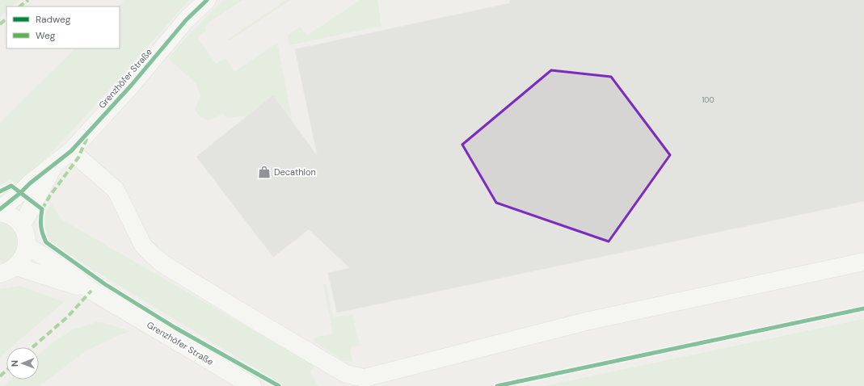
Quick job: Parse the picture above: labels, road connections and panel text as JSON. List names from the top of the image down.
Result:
{
  "streets": {
    "street": ["Grenzhöfer Straße"]
  },
  "places": {
    "shop": ["Decathlon"]
  },
  "house_numbers": ["100"],
  "legend": ["Radweg", "Weg"],
  "north": "left"
}
